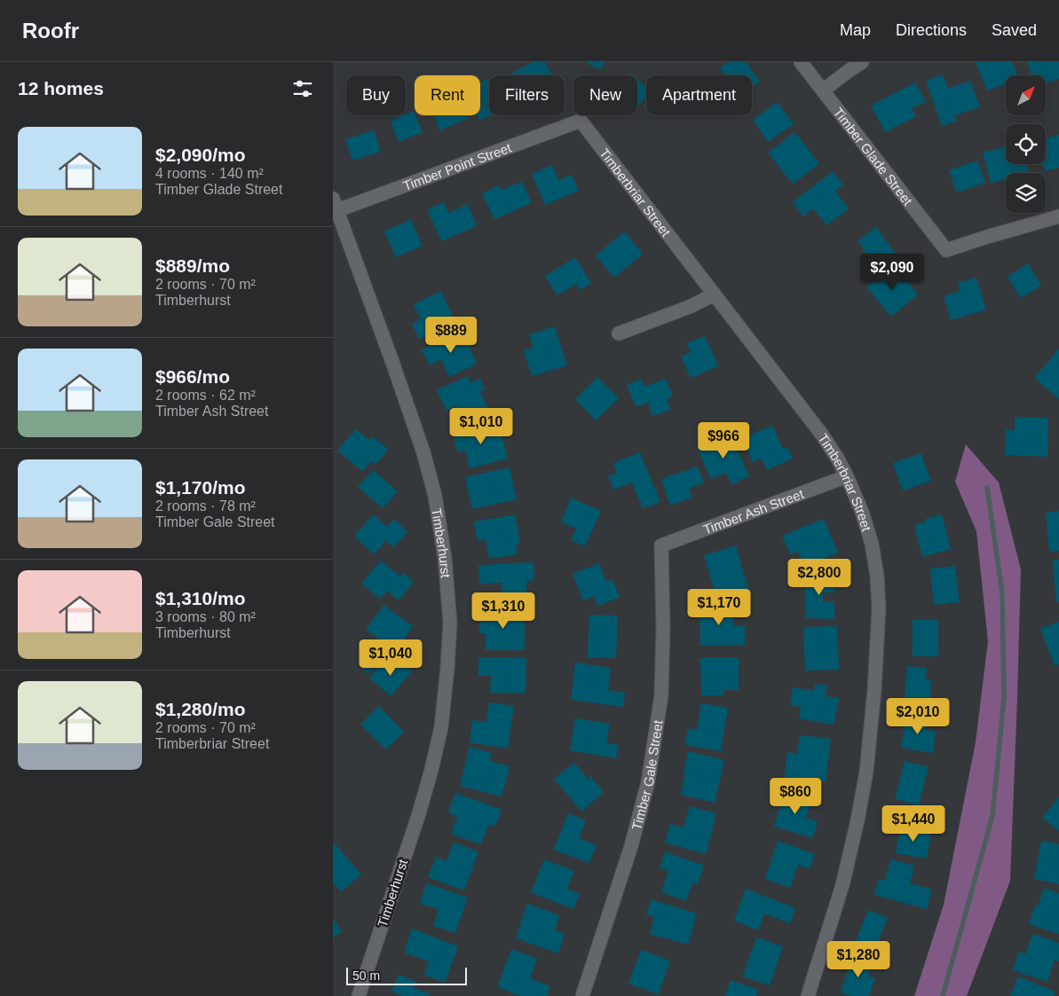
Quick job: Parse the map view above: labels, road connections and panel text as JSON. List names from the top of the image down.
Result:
{
  "streets": {
    "street": [
      "Timber Glade Street",
      "Timber Point Street",
      "Timberbriar Street",
      "Timber Ash Street",
      "Timberhurst",
      "Timber Gale Street"
    ]
  },
  "crossings": [
    ["Timber Point Street", "Timberbriar Street"],
    ["Timber Point Street", "Timberhurst"],
    ["Timberbriar Street", "Timber Ash Street"],
    ["Timber Ash Street", "Timber Gale Street"]
  ],
  "scale_bar": "50 m",
  "north": "top right",
  "page": {
    "header": "Roofr",
    "nav": ["Map", "Directions", "Saved"],
    "heading": "12 homes",
    "chip": [
      "Buy",
      "Rent",
      "Filters",
      "New",
      "Apartment"
    ],
    "list": [
      {
        "name": "$2,090/mo",
        "note": "4 rooms · 140 m² · Timber Glade Street"
      },
      {
        "name": "$889/mo",
        "note": "2 rooms · 70 m² · Timberhurst"
      },
      {
        "name": "$966/mo",
        "note": "2 rooms · 62 m² · Timber Ash Street"
      },
      {
        "name": "$1,170/mo",
        "note": "2 rooms · 78 m² · Timber Gale Street"
      },
      {
        "name": "$1,310/mo",
        "note": "3 rooms · 80 m² · Timberhurst"
      },
      {
        "name": "$1,280/mo",
        "note": "2 rooms · 70 m² · Timberbriar Street"
      }
    ],
    "price": [
      "$2,090",
      "$889",
      "$1,010",
      "$966",
      "$2,800",
      "$1,170",
      "$1,310",
      "$1,040",
      "$2,010",
      "$860",
      "$1,440",
      "$1,280"
    ],
    "scale": "50 m"
  }
}
